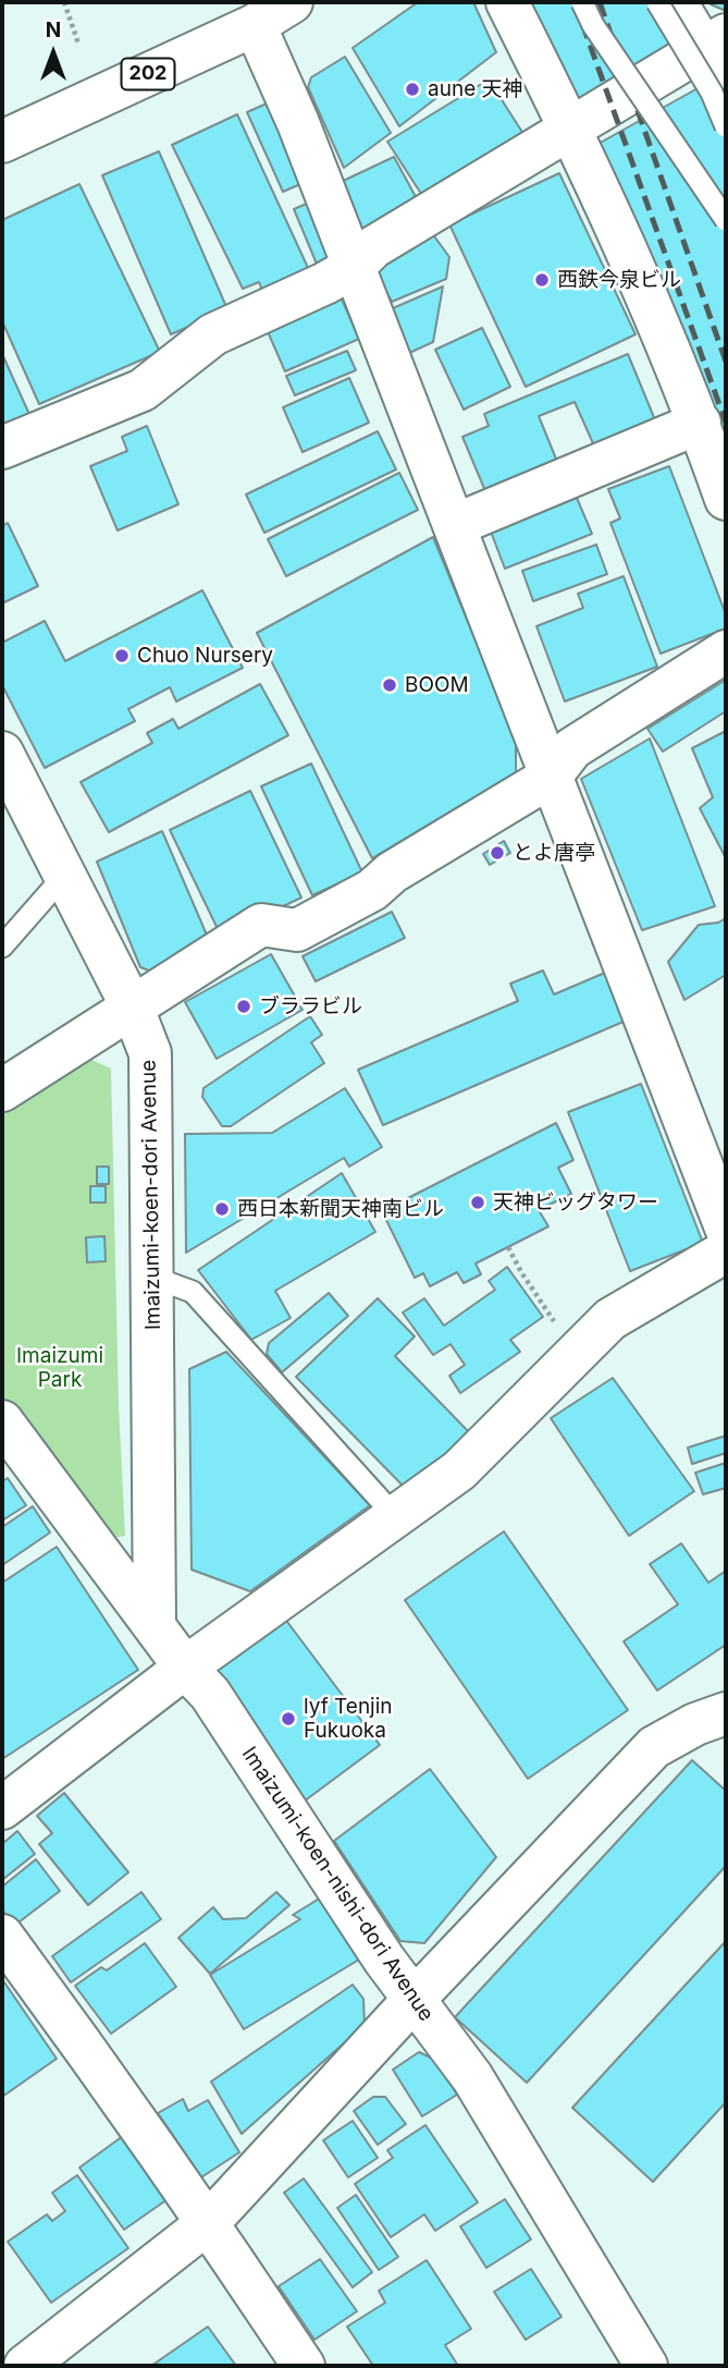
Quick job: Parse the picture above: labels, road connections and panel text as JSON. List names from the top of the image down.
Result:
{
  "streets": {
    "main road": ["202", "Imaizumi-koen-dori Avenue", "Imaizumi-koen-nishi-dori Avenue"]
  },
  "crossings": [
    ["Imaizumi-koen-dori Avenue", "Imaizumi-koen-nishi-dori Avenue"]
  ],
  "parks": ["Imaizumi Park"],
  "places": [
    "aune 天神",
    "西鉄今泉ビル",
    "Chuo Nursery",
    "BOOM",
    "とよ唐亭",
    "ブララビル",
    "天神ビッグタワー",
    "西日本新聞天神南ビル",
    "lyf Tenjin Fukuoka"
  ],
  "north": "top"
}
